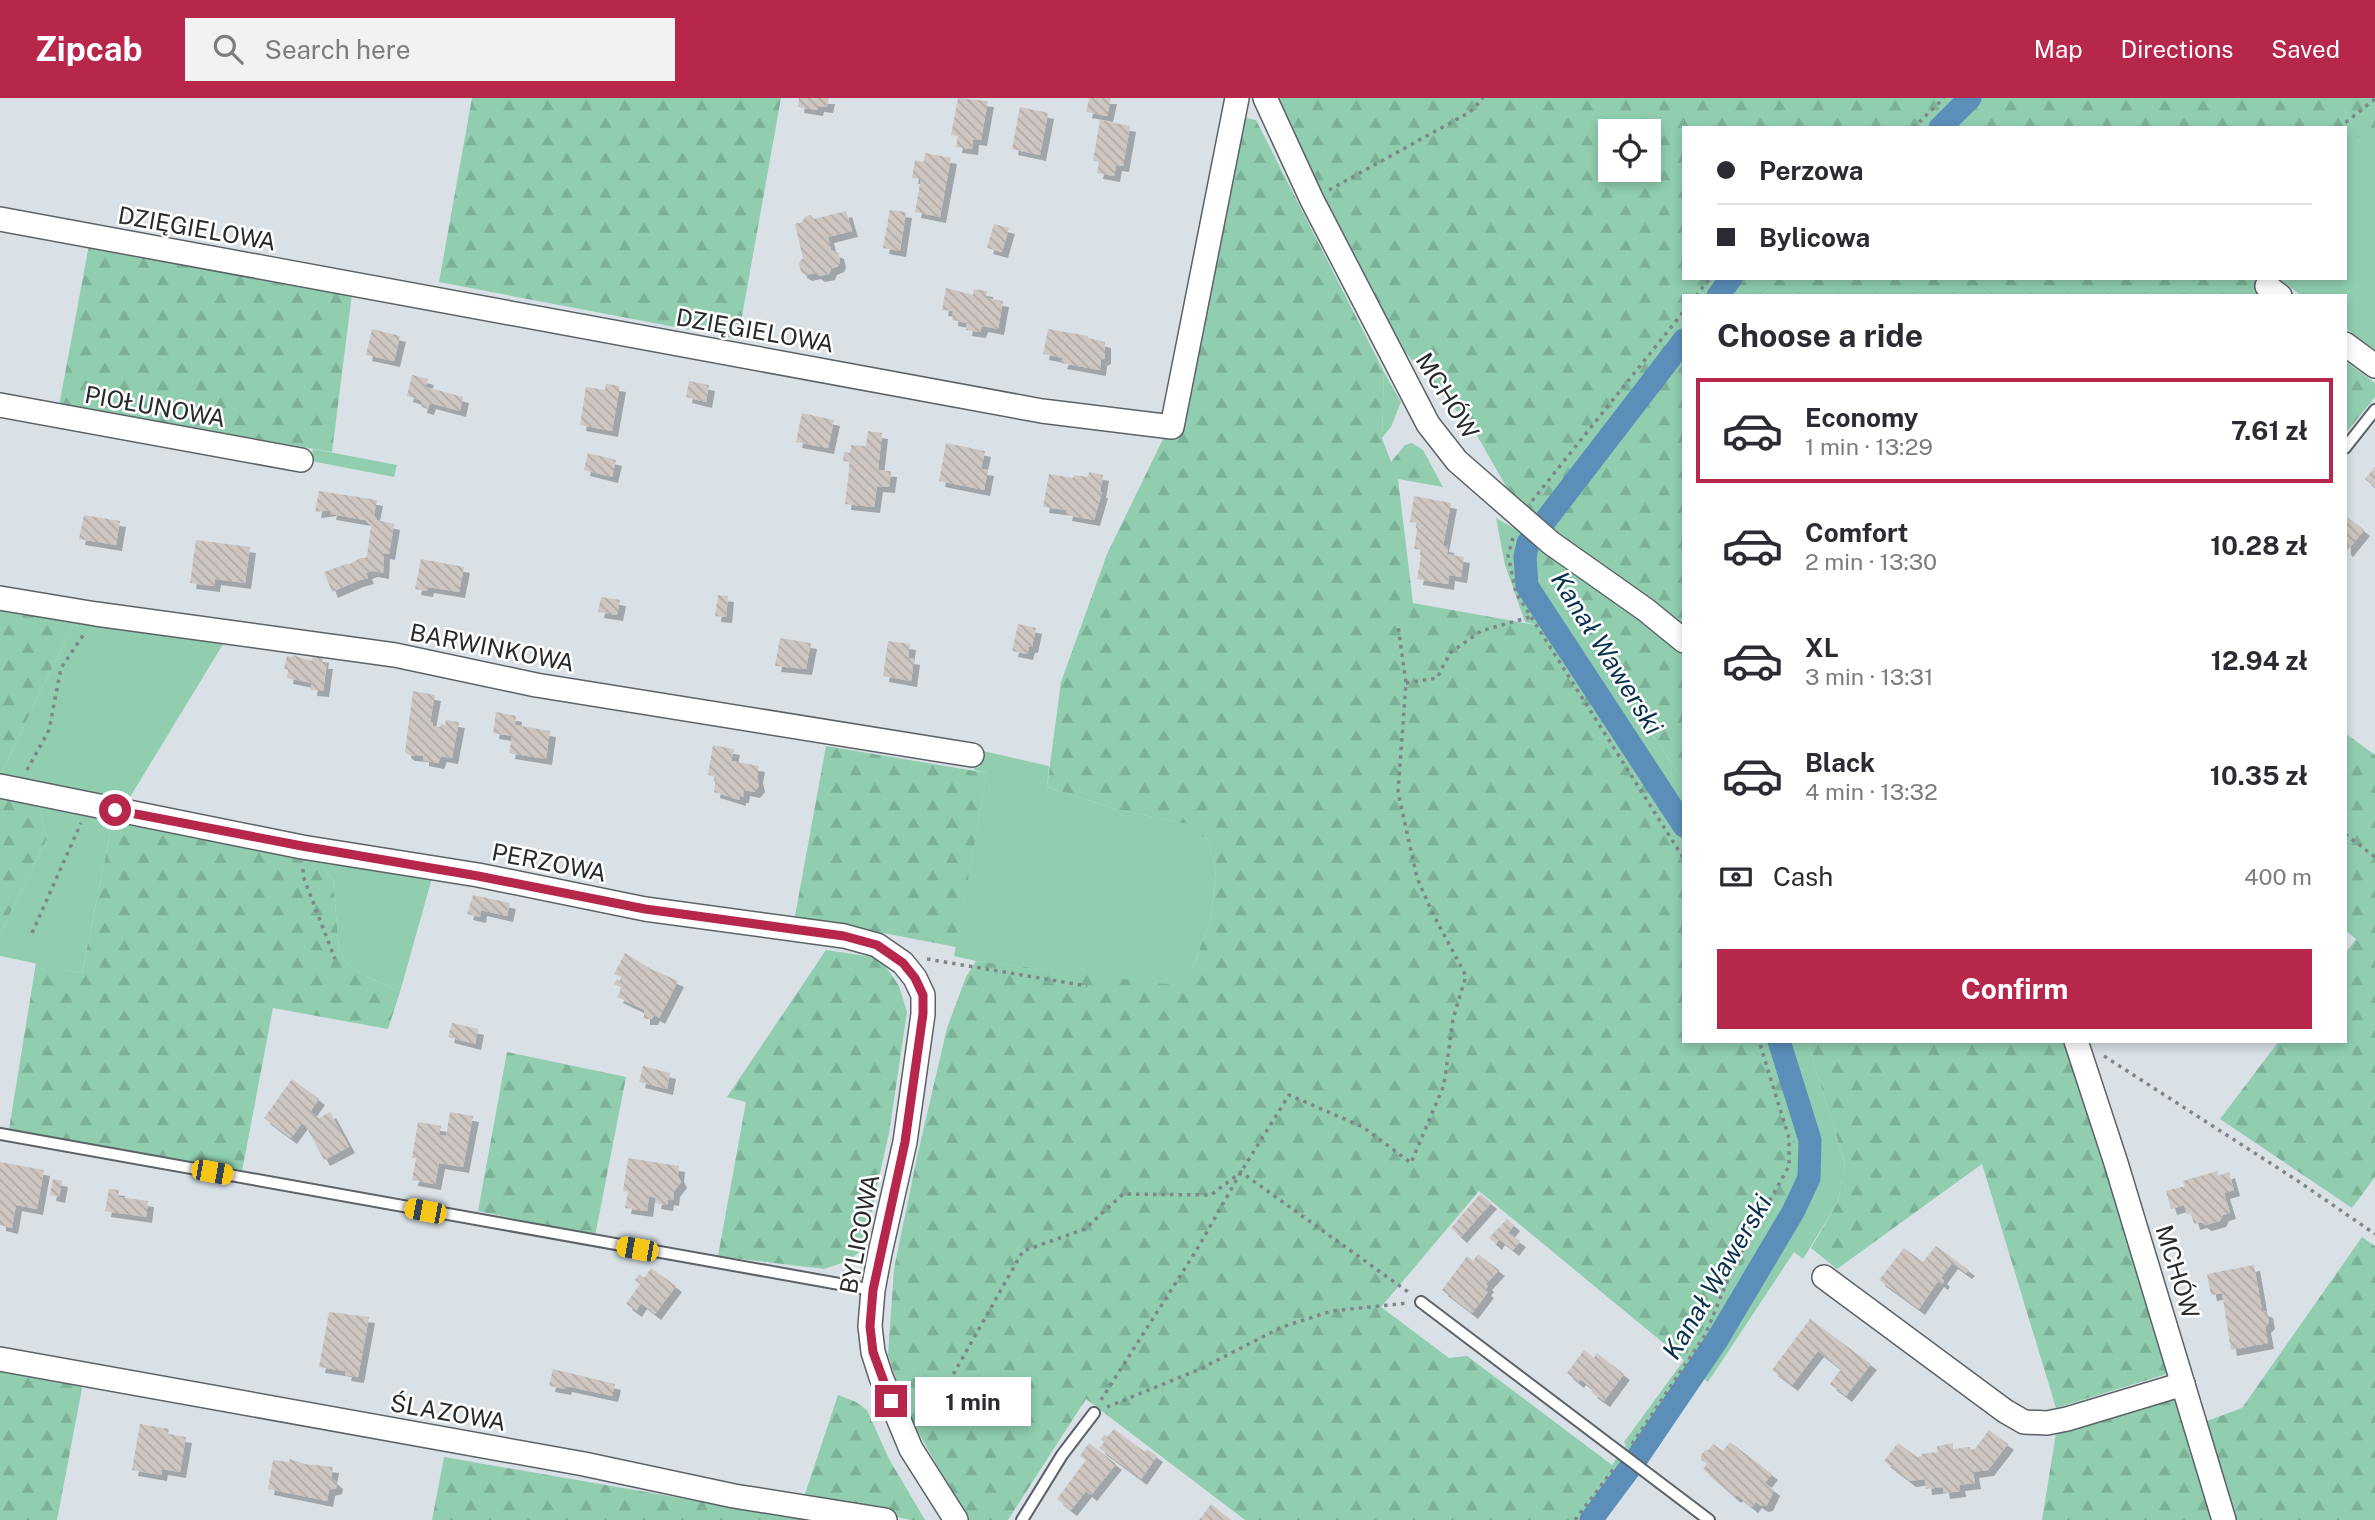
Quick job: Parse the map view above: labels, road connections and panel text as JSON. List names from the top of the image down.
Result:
{
  "streets": {
    "street": [
      "DZIĘGIELOWA",
      "MCHÓW",
      "PIOŁUNOWA",
      "BARWINKOWA",
      "PERZOWA",
      "BYLICOWA",
      "ŚLAZOWA"
    ]
  },
  "crossings": [
    ["PERZOWA", "BYLICOWA"]
  ],
  "water": ["Kanał Wawerski"],
  "page": {
    "header": "Zipcab",
    "search": "Search here",
    "nav": ["Map", "Directions", "Saved"],
    "banner": ["Perzowa", "Bylicowa"],
    "heading": "Choose a ride",
    "list": [
      {
        "name": "Economy",
        "note": "1 min · 13:29",
        "value": "7.61 zł"
      },
      {
        "name": "Comfort",
        "note": "2 min · 13:30",
        "value": "10.28 zł"
      },
      {
        "name": "XL",
        "note": "3 min · 13:31",
        "value": "12.94 zł"
      },
      {
        "name": "Black",
        "note": "4 min · 13:32",
        "value": "10.35 zł"
      }
    ],
    "pay": ["Cash", "400 m"],
    "buttons": "Confirm",
    "bubble": "1 min"
  }
}
